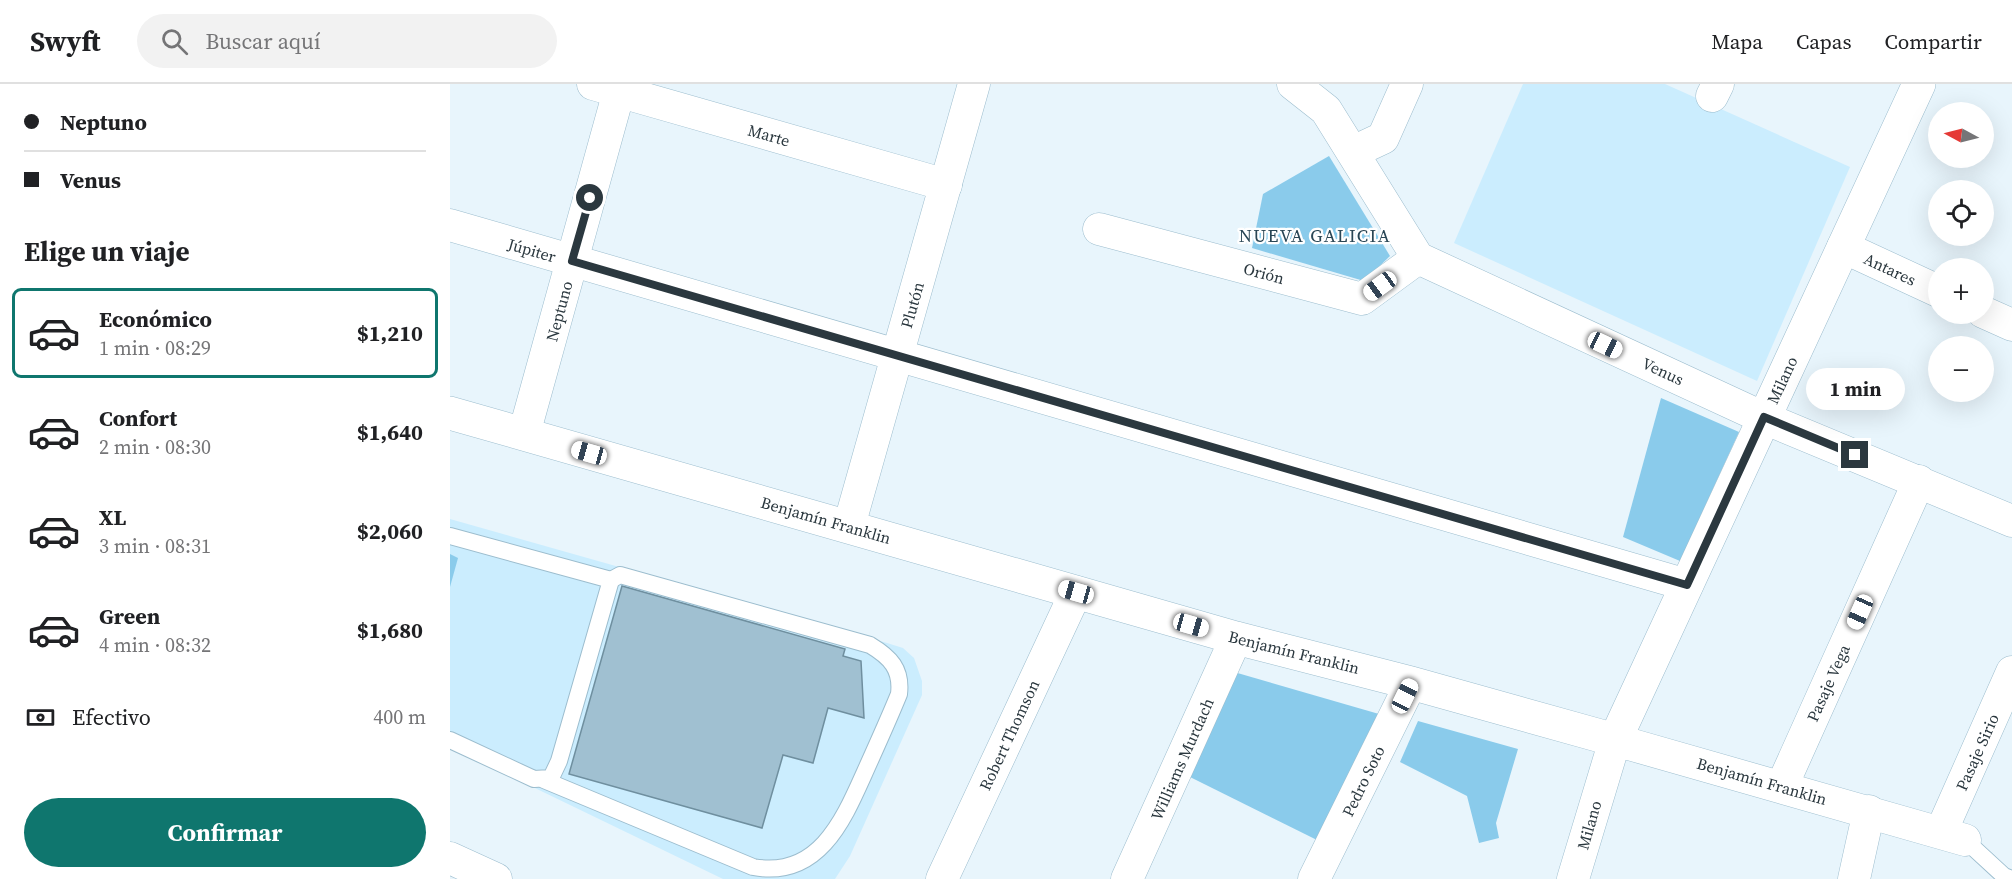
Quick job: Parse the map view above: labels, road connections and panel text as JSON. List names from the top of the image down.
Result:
{
  "streets": {
    "street": [
      "Marte",
      "Júpiter",
      "Antares",
      "Orión",
      "Plutón",
      "Neptuno",
      "Venus",
      "Milano",
      "Benjamín Franklin",
      "Pasaje Vega",
      "Robert Thomson",
      "Pasaje Sirio",
      "Williams Murdach",
      "Pedro Soto"
    ]
  },
  "crossings": [
    ["Marte", "Plutón"],
    ["Marte", "Neptuno"],
    ["Júpiter", "Plutón"],
    ["Júpiter", "Neptuno"],
    ["Júpiter", "Milano"],
    ["Antares", "Milano"],
    ["Orión", "Venus"],
    ["Plutón", "Benjamín Franklin"],
    ["Neptuno", "Benjamín Franklin"],
    ["Venus", "Milano"],
    ["Venus", "Pasaje Vega"],
    ["Milano", "Benjamín Franklin"],
    ["Benjamín Franklin", "Pasaje Vega"],
    ["Benjamín Franklin", "Robert Thomson"],
    ["Benjamín Franklin", "Pasaje Sirio"],
    ["Benjamín Franklin", "Williams Murdach"],
    ["Benjamín Franklin", "Pedro Soto"]
  ],
  "districts": ["NUEVA GALICIA"],
  "north": "left",
  "page": {
    "header": "Swyft",
    "search": "Buscar aquí",
    "nav": ["Mapa", "Capas", "Compartir"],
    "banner": ["Neptuno", "Venus"],
    "map_buttons": ["+", "−"],
    "heading": "Elige un viaje",
    "list": [
      {
        "name": "Económico",
        "note": "1 min · 08:29",
        "value": "$1,210"
      },
      {
        "name": "Confort",
        "note": "2 min · 08:30",
        "value": "$1,640"
      },
      {
        "name": "XL",
        "note": "3 min · 08:31",
        "value": "$2,060"
      },
      {
        "name": "Green",
        "note": "4 min · 08:32",
        "value": "$1,680"
      }
    ],
    "bubble": "1 min",
    "pay": ["Efectivo", "400 m"],
    "buttons": "Confirmar"
  }
}
